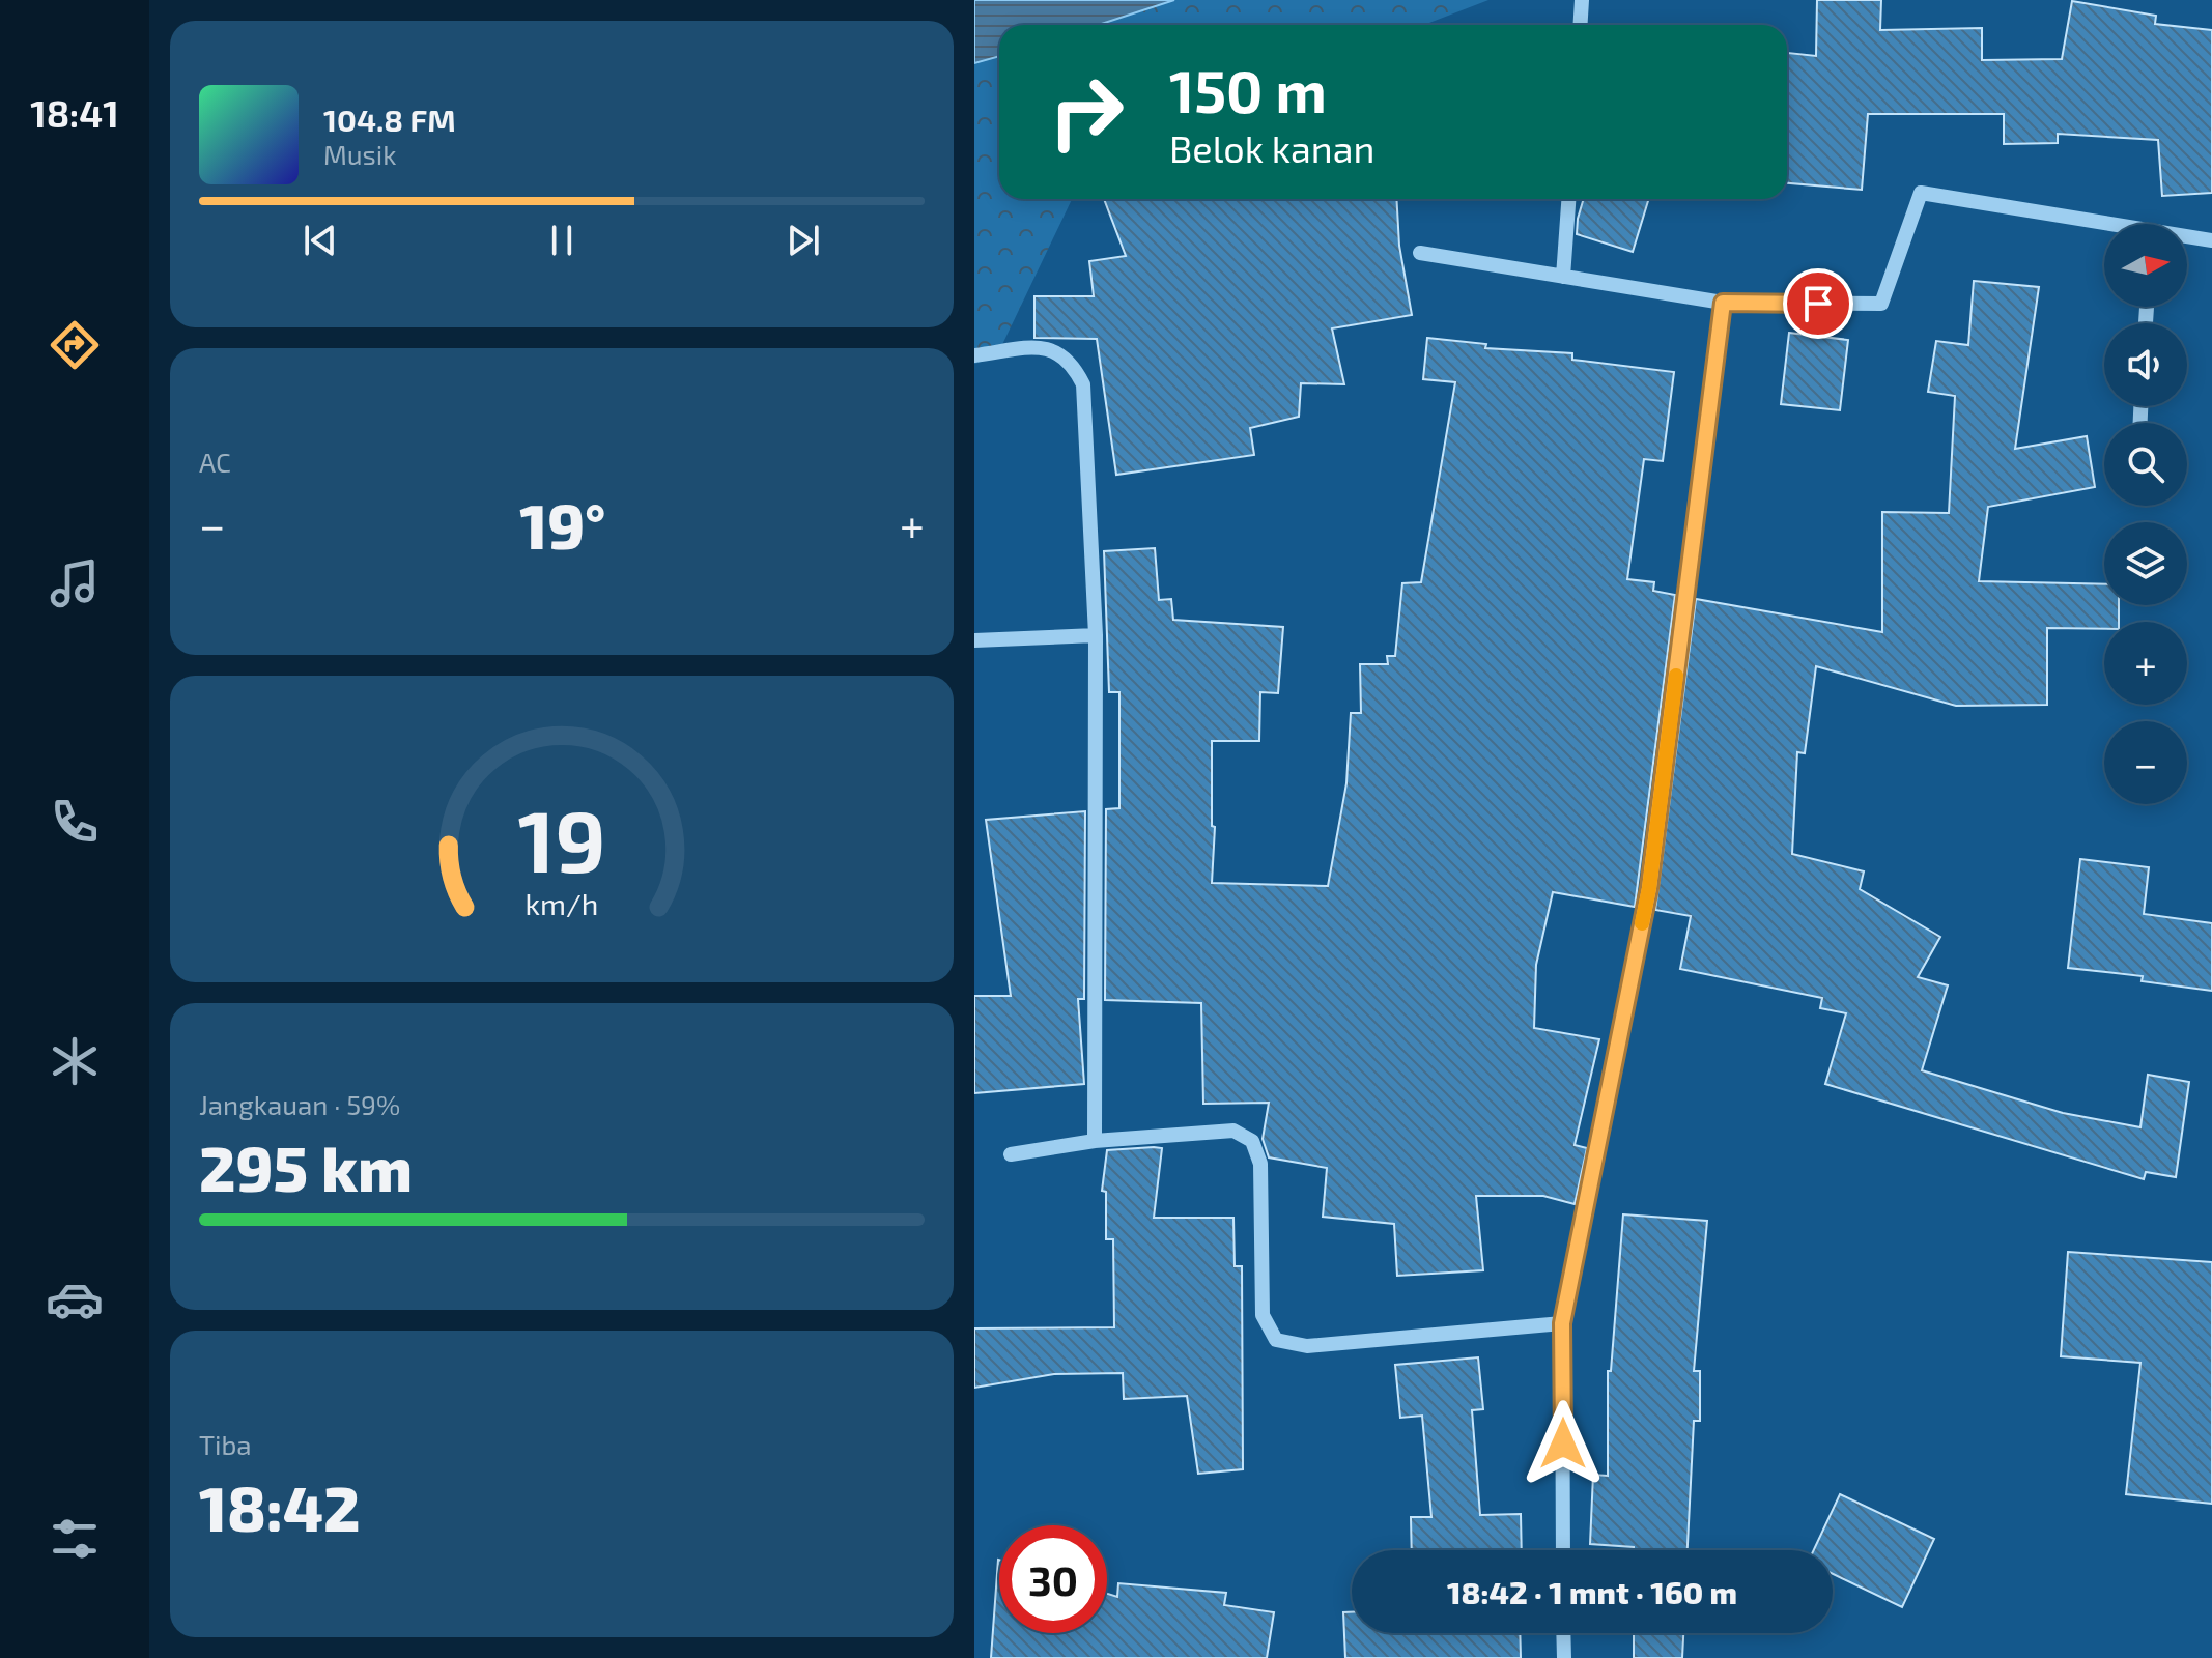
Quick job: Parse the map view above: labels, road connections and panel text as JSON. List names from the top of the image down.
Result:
{
  "north": "right",
  "page": {
    "tabs": "18:41",
    "turn": ["150 m", "Belok kanan"],
    "song": ["104.8 FM", "Musik"],
    "map_buttons": ["+", "−"],
    "tile": [
      "AC",
      ["Jangkauan · 59%", "295 km"],
      ["Tiba", "18:42"]
    ],
    "heat": ["−", "19°", "+"],
    "limit": "30",
    "trip": "18:42 · 1 mnt · 160 m",
    "gauge": ["19", "km/h"]
  }
}
